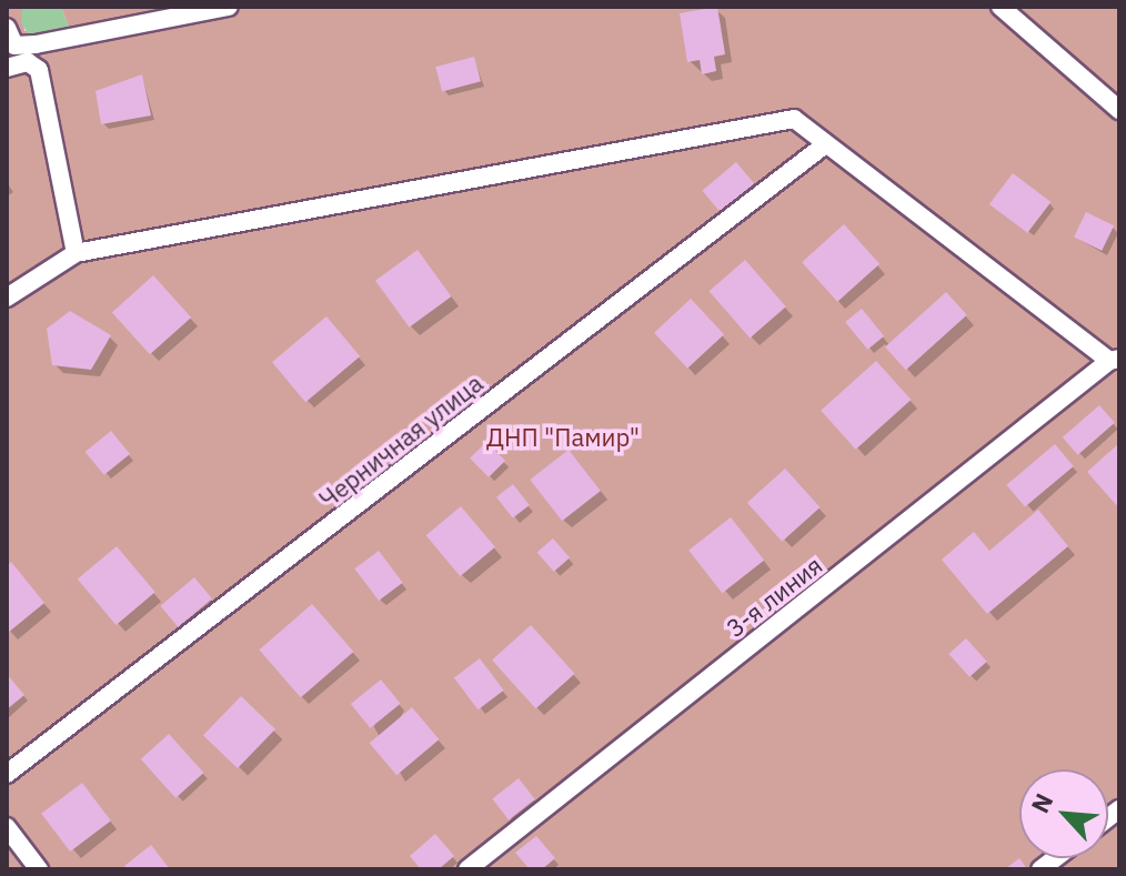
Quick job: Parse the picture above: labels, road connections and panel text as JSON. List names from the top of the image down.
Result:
{
  "streets": {
    "street": ["Черничная улица", "3-я линия"]
  },
  "parks": ["ДНП \"Памир\""],
  "north": "top left"
}
